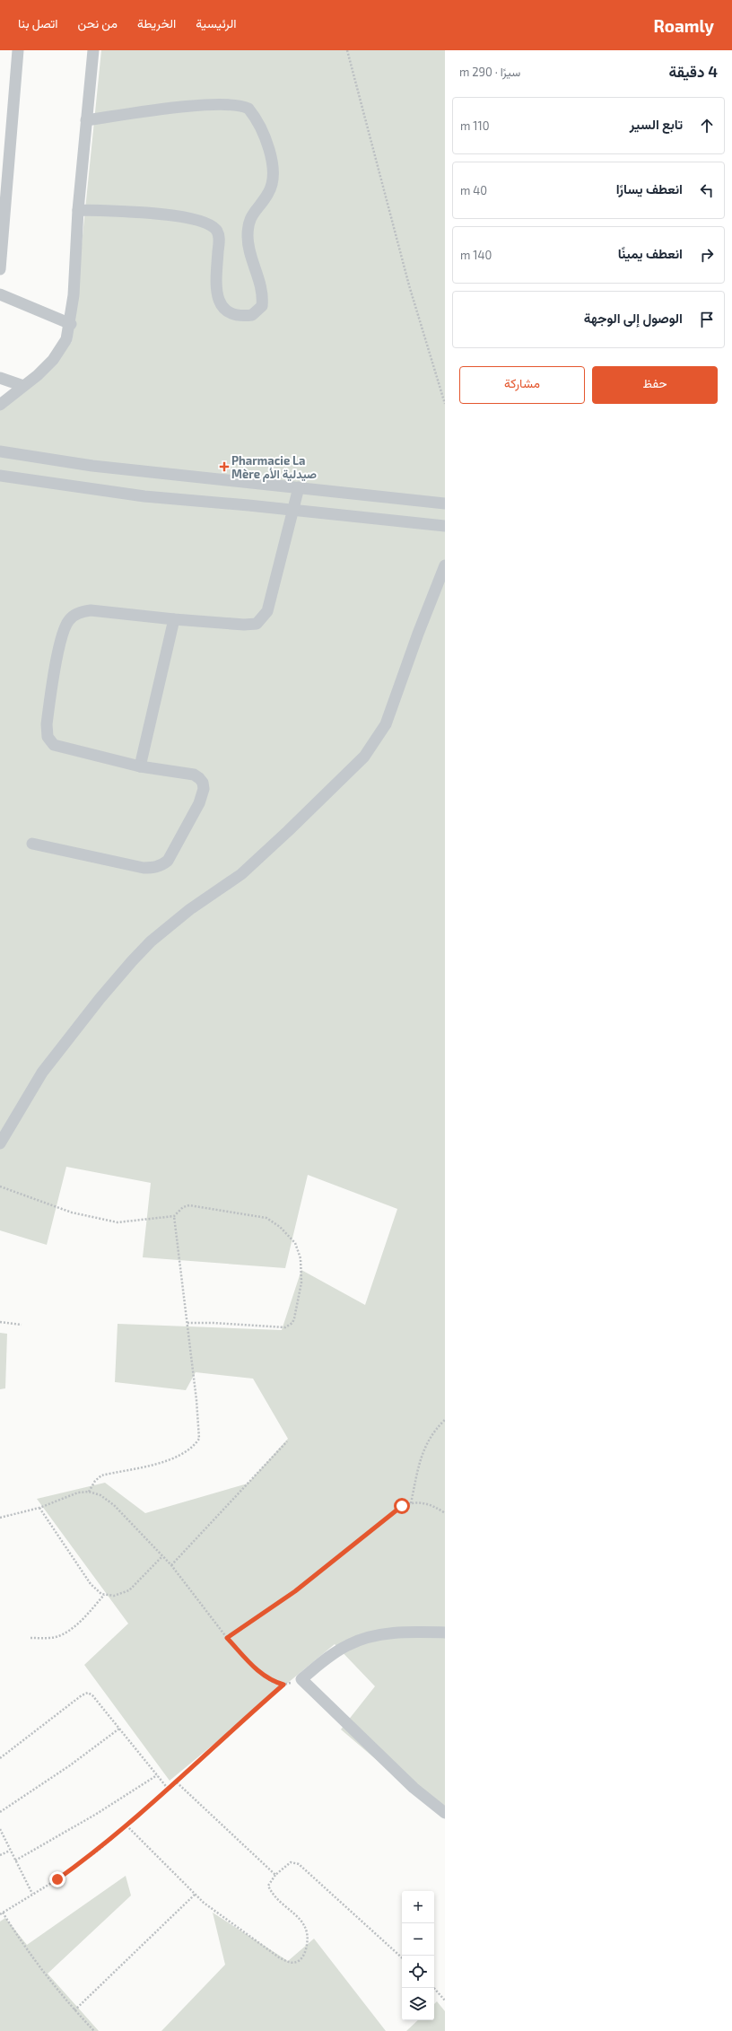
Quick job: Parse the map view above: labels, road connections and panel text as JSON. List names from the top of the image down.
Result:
{
  "places": {
    "health": ["Pharmacie La Mère صيدلية الأم"]
  },
  "page": {
    "header": "Roamly",
    "nav": [
      "الرئيسية",
      "الخريطة",
      "من نحن",
      "اتصل بنا"
    ],
    "heading": ["4 دقيقة", "سيرًا · 290 m"],
    "list": [
      ["تابع السير", "110 m"],
      ["انعطف يسارًا", "40 m"],
      ["انعطف يمينًا", "140 m"],
      "الوصول إلى الوجهة"
    ],
    "buttons": ["حفظ", "مشاركة"],
    "map_buttons": ["+", "−"]
  }
}
